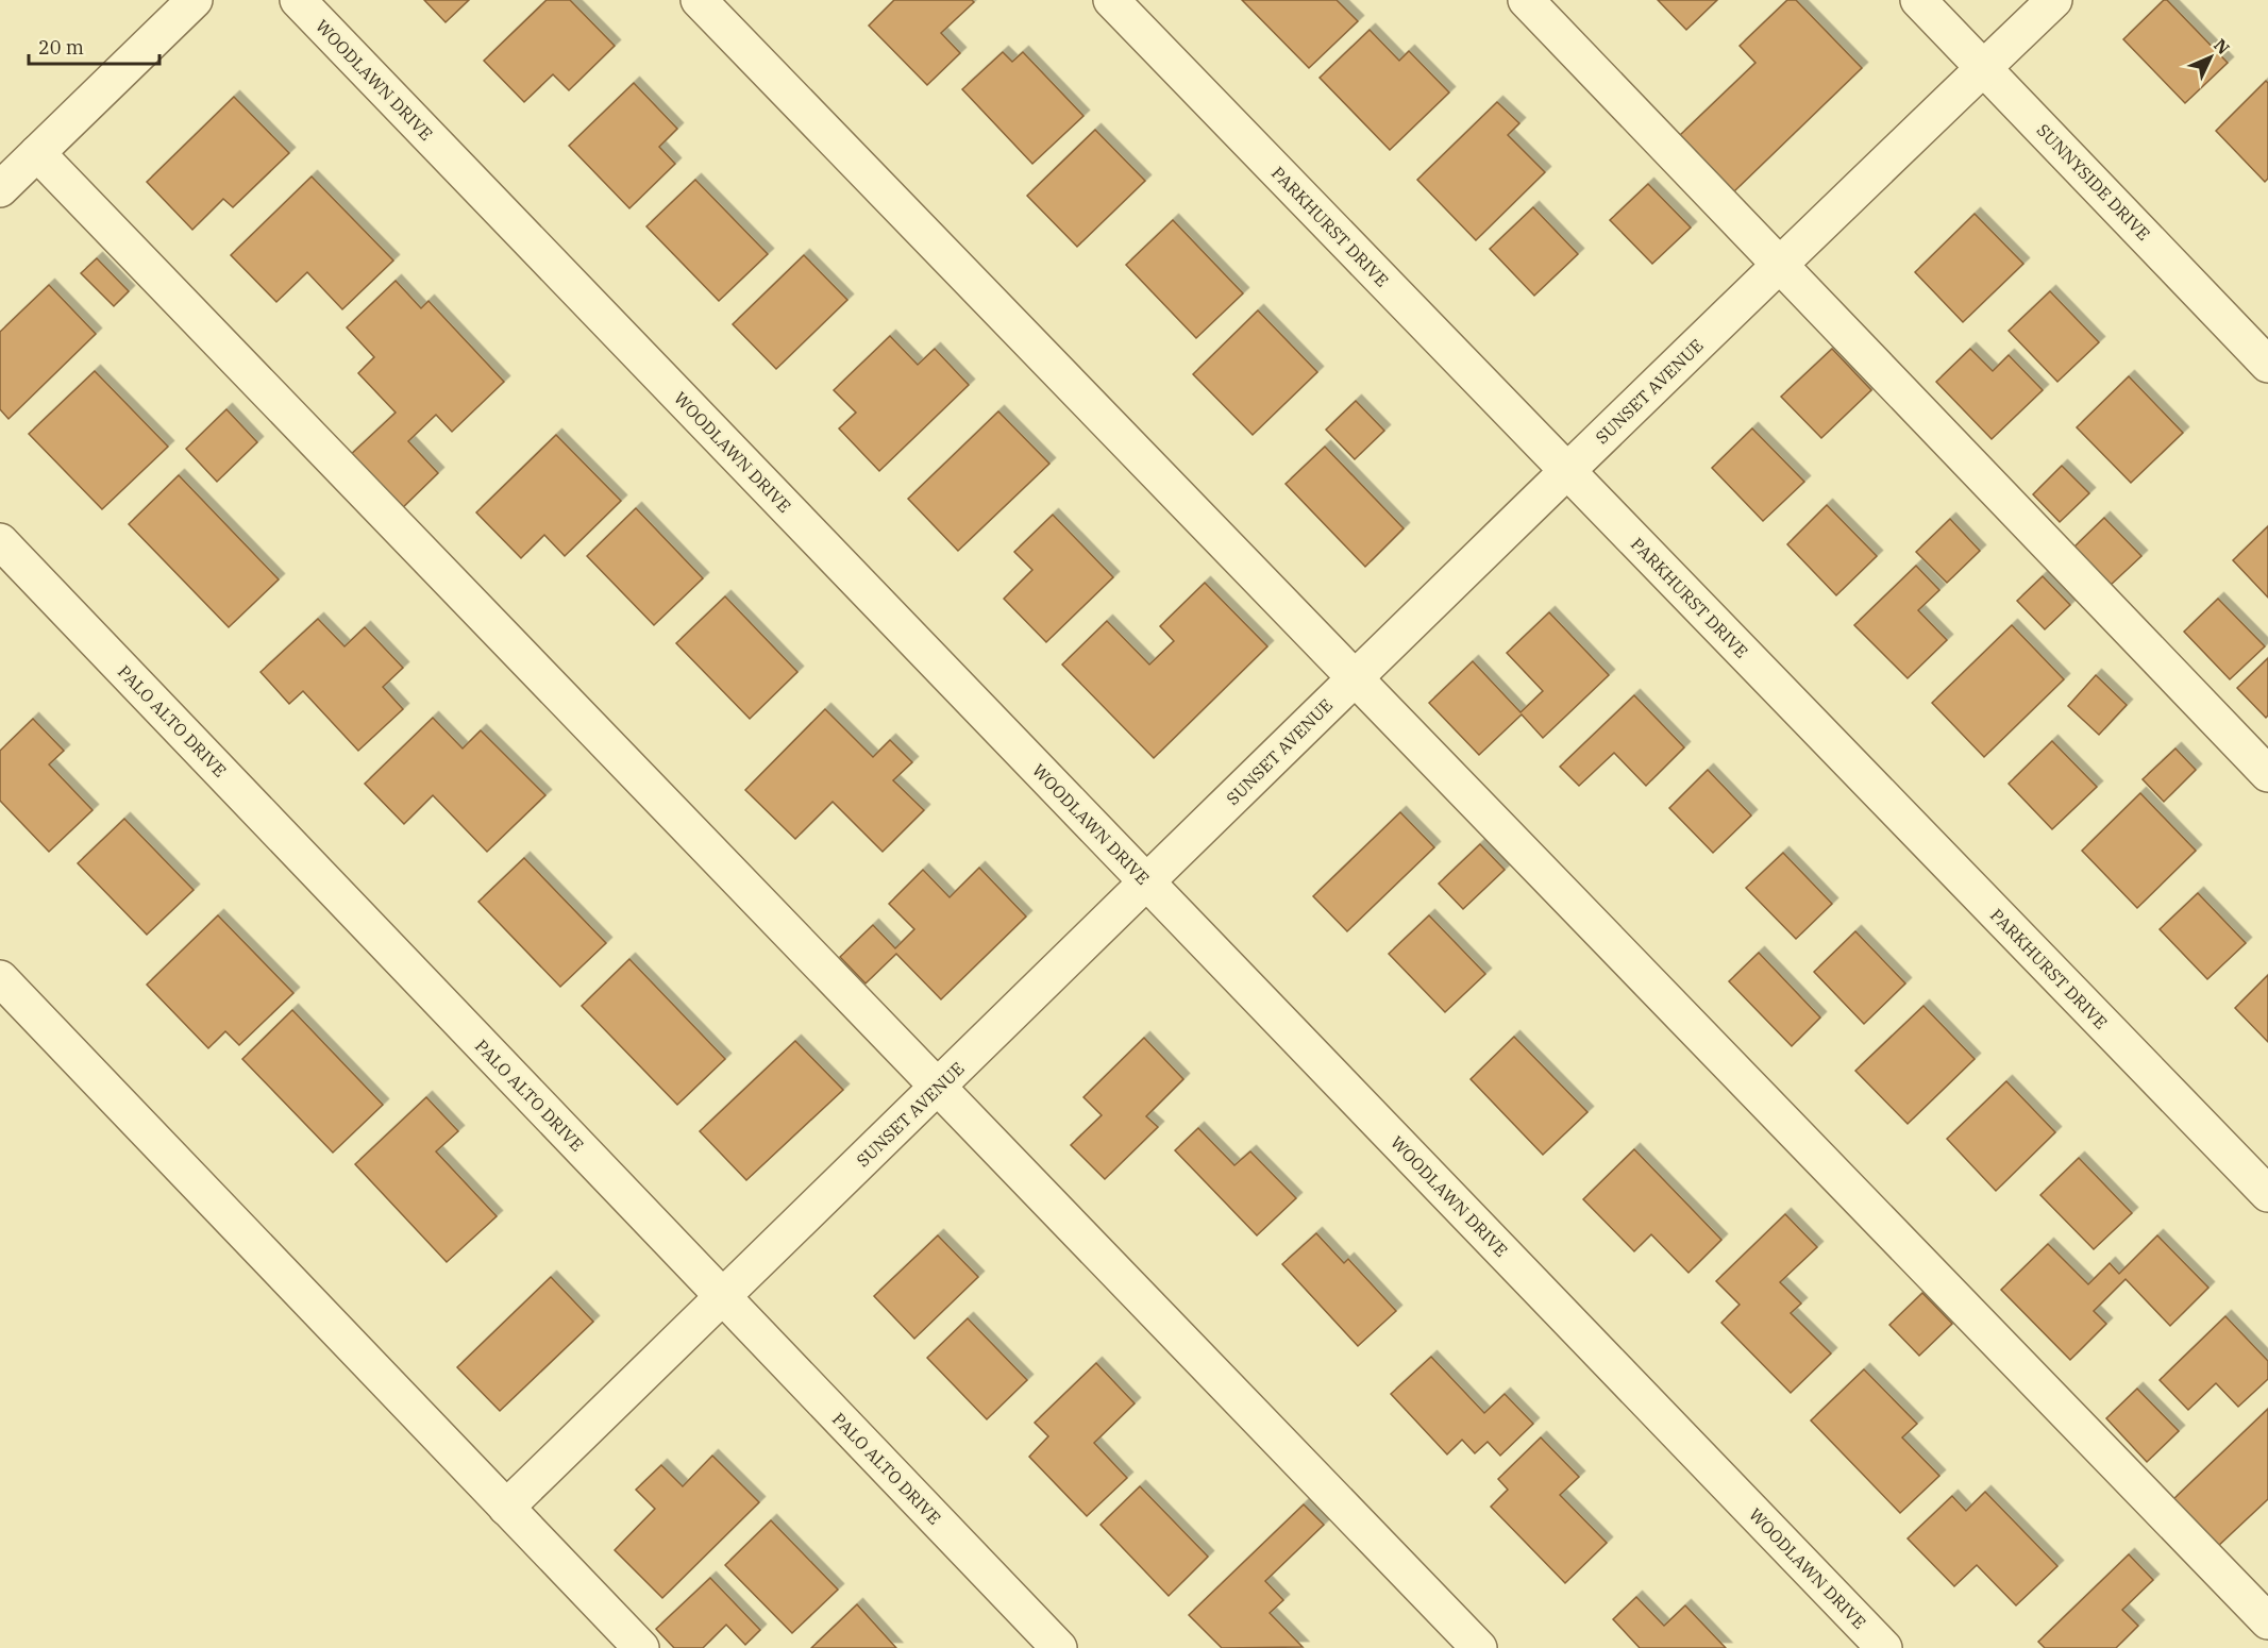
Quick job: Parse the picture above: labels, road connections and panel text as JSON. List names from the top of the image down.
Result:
{
  "streets": {
    "street": [
      "WOODLAWN DRIVE",
      "SUNNYSIDE DRIVE",
      "PARKHURST DRIVE",
      "SUNSET AVENUE",
      "PALO ALTO DRIVE"
    ]
  },
  "crossings": [
    ["WOODLAWN DRIVE", "SUNSET AVENUE"],
    ["SUNNYSIDE DRIVE", "SUNSET AVENUE"],
    ["PARKHURST DRIVE", "SUNSET AVENUE"],
    ["SUNSET AVENUE", "PALO ALTO DRIVE"]
  ],
  "scale_bar": "20 m",
  "north": "top right"
}
